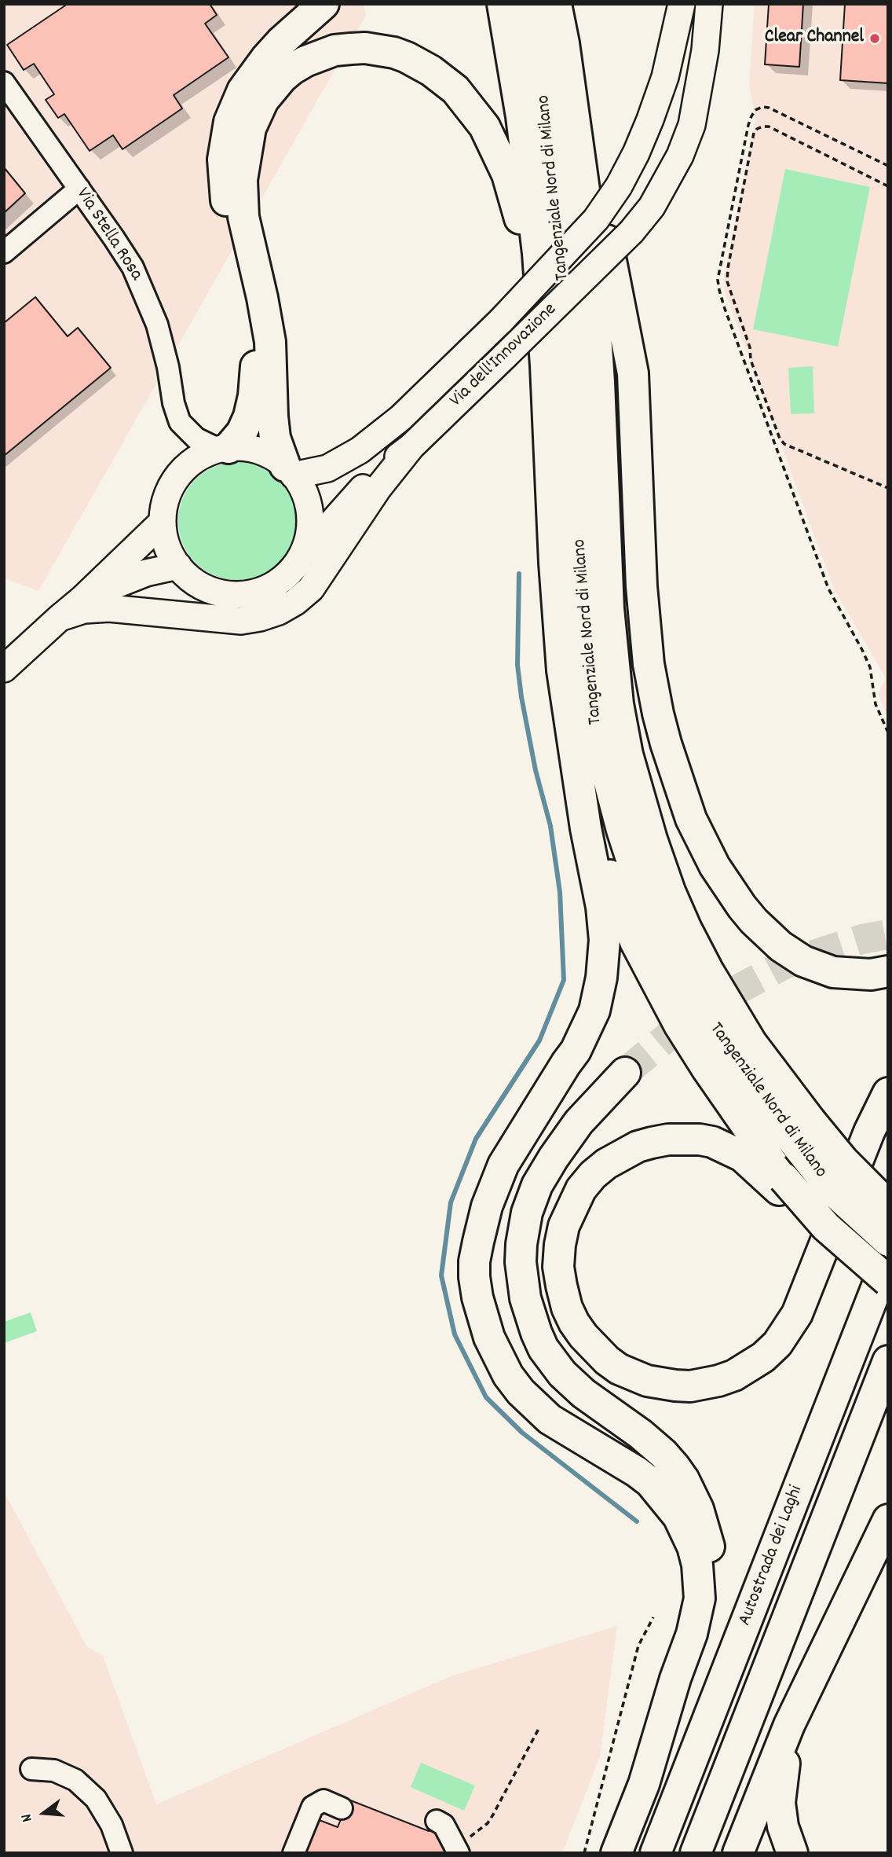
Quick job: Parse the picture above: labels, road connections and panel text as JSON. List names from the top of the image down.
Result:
{
  "streets": {
    "highway": ["Tangenziale Nord di Milano", "Autostrada dei Laghi"],
    "main road": ["Via dell'Innovazione"],
    "street": ["Via Stella Rosa"]
  },
  "crossings": [
    ["Via Stella Rosa", "Via dell'Innovazione"]
  ],
  "places": ["Clear Channel"],
  "north": "left"
}
